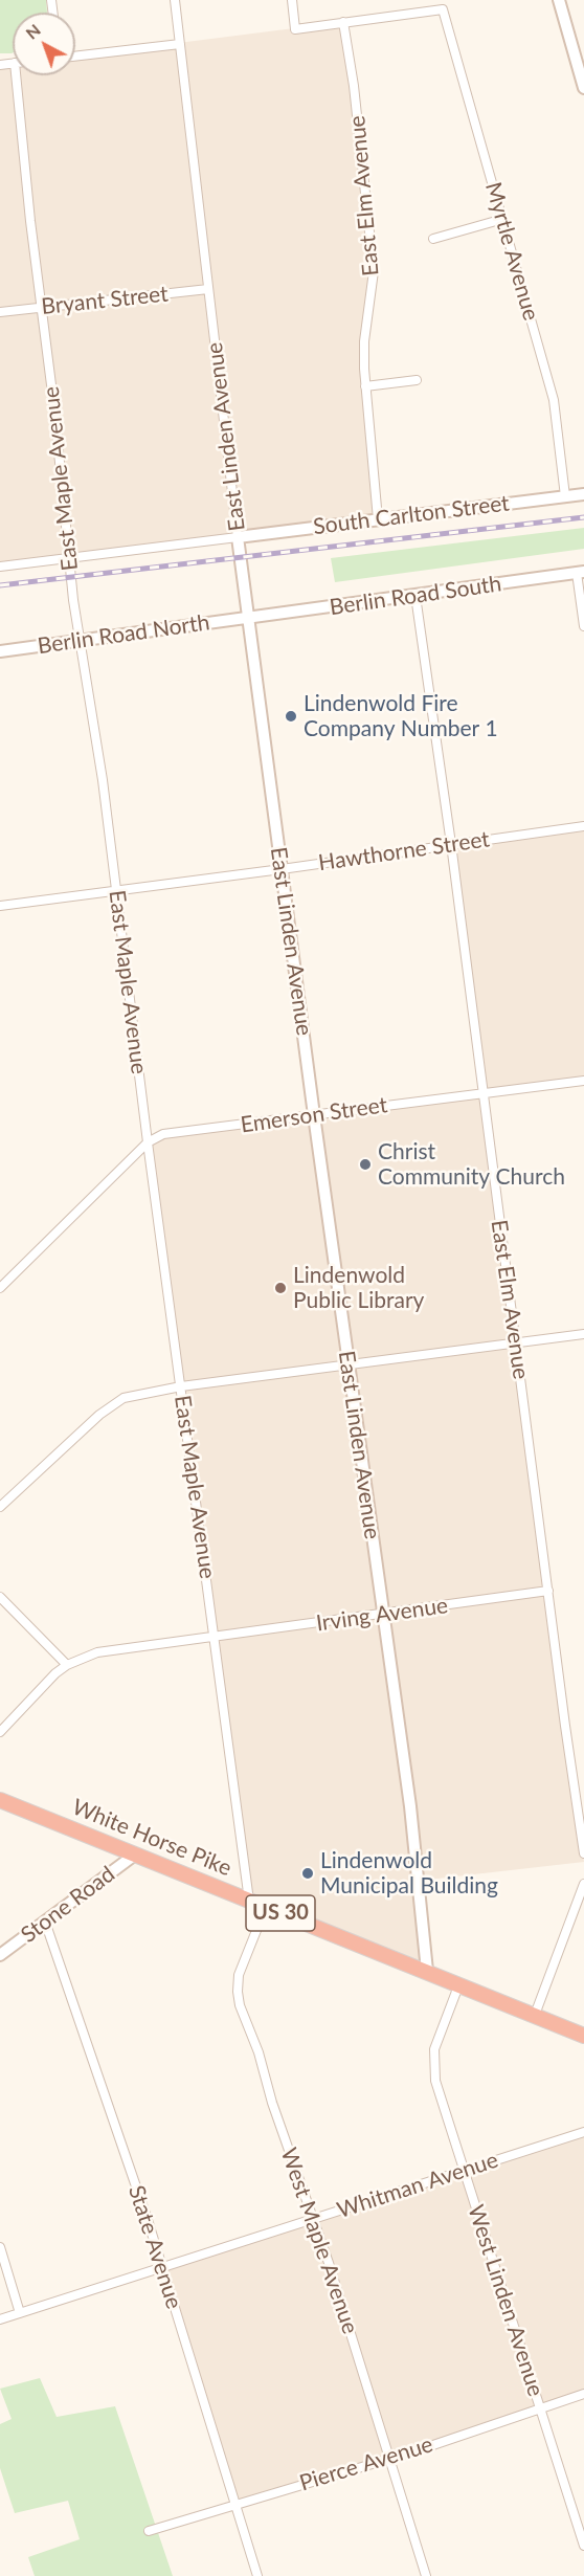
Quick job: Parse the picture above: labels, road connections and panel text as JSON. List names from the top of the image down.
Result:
{
  "streets": {
    "highway": ["White Horse Pike", "US 30"],
    "street": [
      "East Elm Avenue",
      "Myrtle Avenue",
      "Bryant Street",
      "East Linden Avenue",
      "East Maple Avenue",
      "South Carlton Street",
      "Berlin Road South",
      "Berlin Road North",
      "Hawthorne Street",
      "Emerson Street",
      "Irving Avenue",
      "Stone Road",
      "Whitman Avenue",
      "West Maple Avenue",
      "State Avenue",
      "West Linden Avenue",
      "Pierce Avenue"
    ]
  },
  "crossings": [
    ["East Elm Avenue", "Myrtle Avenue"],
    ["East Elm Avenue", "South Carlton Street"],
    ["East Elm Avenue", "Berlin Road South"],
    ["East Elm Avenue", "Hawthorne Street"],
    ["East Elm Avenue", "Emerson Street"],
    ["East Elm Avenue", "Irving Avenue"],
    ["Myrtle Avenue", "South Carlton Street"],
    ["Bryant Street", "East Linden Avenue"],
    ["Bryant Street", "East Maple Avenue"],
    ["East Linden Avenue", "South Carlton Street"],
    ["East Linden Avenue", "Berlin Road South"],
    ["East Linden Avenue", "Berlin Road North"],
    ["East Linden Avenue", "Hawthorne Street"],
    ["East Linden Avenue", "Emerson Street"],
    ["East Linden Avenue", "Irving Avenue"],
    ["East Linden Avenue", "White Horse Pike"],
    ["East Linden Avenue", "US 30"],
    ["East Maple Avenue", "Berlin Road North"],
    ["East Maple Avenue", "Hawthorne Street"],
    ["East Maple Avenue", "Emerson Street"],
    ["East Maple Avenue", "Irving Avenue"],
    ["East Maple Avenue", "White Horse Pike"],
    ["Berlin Road South", "Berlin Road North"],
    ["White Horse Pike", "Stone Road"],
    ["White Horse Pike", "US 30"],
    ["White Horse Pike", "West Maple Avenue"],
    ["Stone Road", "State Avenue"],
    ["US 30", "West Linden Avenue"],
    ["Whitman Avenue", "West Maple Avenue"],
    ["Whitman Avenue", "State Avenue"],
    ["Whitman Avenue", "West Linden Avenue"],
    ["West Maple Avenue", "Pierce Avenue"],
    ["State Avenue", "Pierce Avenue"],
    ["West Linden Avenue", "Pierce Avenue"]
  ],
  "places": [
    "Lindenwold Fire Company Number 1",
    "Christ Community Church",
    "Lindenwold Public Library",
    "Lindenwold Municipal Building"
  ],
  "north": "top left"
}
